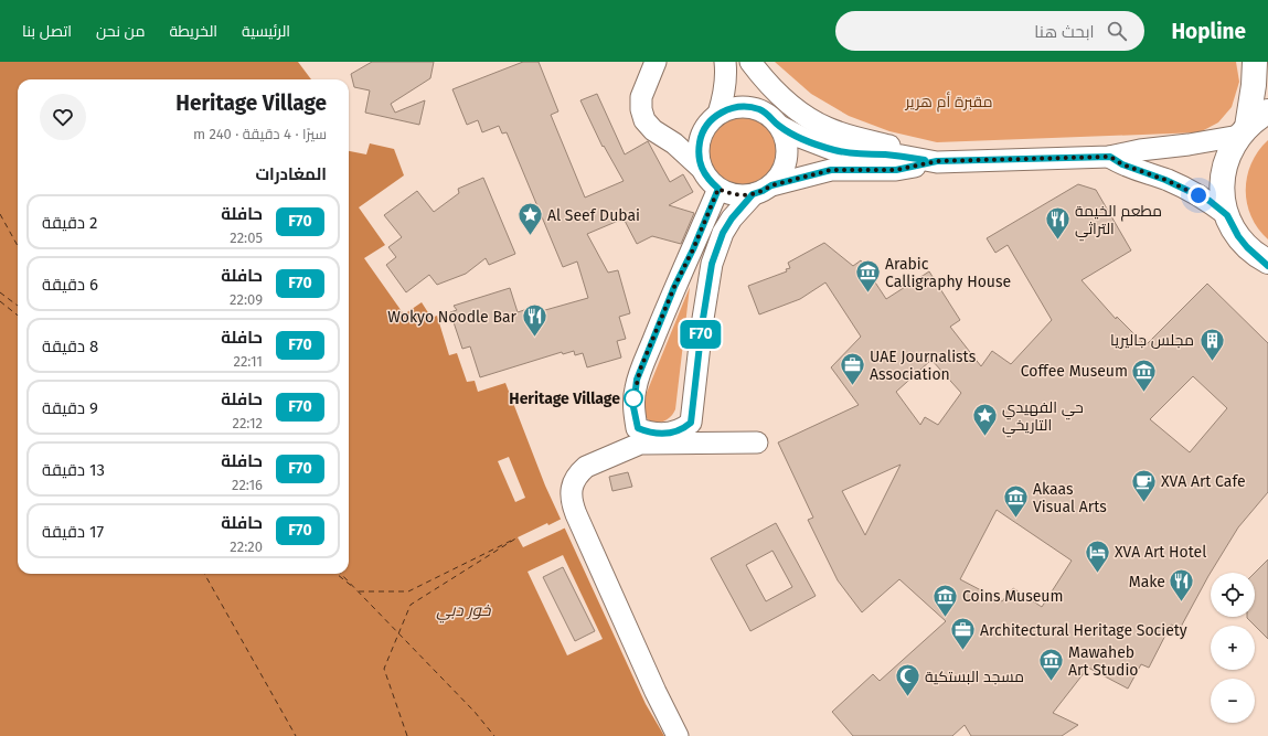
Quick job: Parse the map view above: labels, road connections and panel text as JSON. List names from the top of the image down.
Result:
{
  "water": ["خور دبي"],
  "parks": ["مقبرة أم هرير"],
  "places": {
    "place": ["Al Seef Dubai", "حي الفهيدي التاريخي"],
    "restaurant": ["مطعم الخيمة التراثي", "Wokyo Noodle Bar", "Make"],
    "museum": [
      "Arabic Calligraphy House",
      "Coffee Museum",
      "Akaas Visual Arts",
      "Coins Museum",
      "Mawaheb Art Studio"
    ],
    "building": ["مجلس جاليريا"],
    "office": ["UAE Journalists Association", "Architectural Heritage Society"],
    "other": ["Heritage Village"],
    "cafe": ["XVA Art Cafe"],
    "hotel": ["XVA Art Hotel"],
    "mosque": ["مسجد البستكية"]
  },
  "lines": ["bus line F70"],
  "page": {
    "header": "Hopline",
    "search": "ابحث هنا",
    "nav": [
      "الرئيسية",
      "الخريطة",
      "من نحن",
      "اتصل بنا"
    ],
    "on_map": "F70",
    "heading": [
      ["Heritage Village", "سيرًا · 4 دقيقة · 240 m"],
      "المغادرات"
    ],
    "list": [
      {
        "mark": "F70",
        "name": "حافلة",
        "note": "22:05",
        "value": "2 دقيقة"
      },
      {
        "mark": "F70",
        "name": "حافلة",
        "note": "22:09",
        "value": "6 دقيقة"
      },
      {
        "mark": "F70",
        "name": "حافلة",
        "note": "22:11",
        "value": "8 دقيقة"
      },
      {
        "mark": "F70",
        "name": "حافلة",
        "note": "22:12",
        "value": "9 دقيقة"
      },
      {
        "mark": "F70",
        "name": "حافلة",
        "note": "22:16",
        "value": "13 دقيقة"
      },
      {
        "mark": "F70",
        "name": "حافلة",
        "note": "22:20",
        "value": "17 دقيقة"
      }
    ],
    "map_buttons": ["+", "−"]
  }
}
